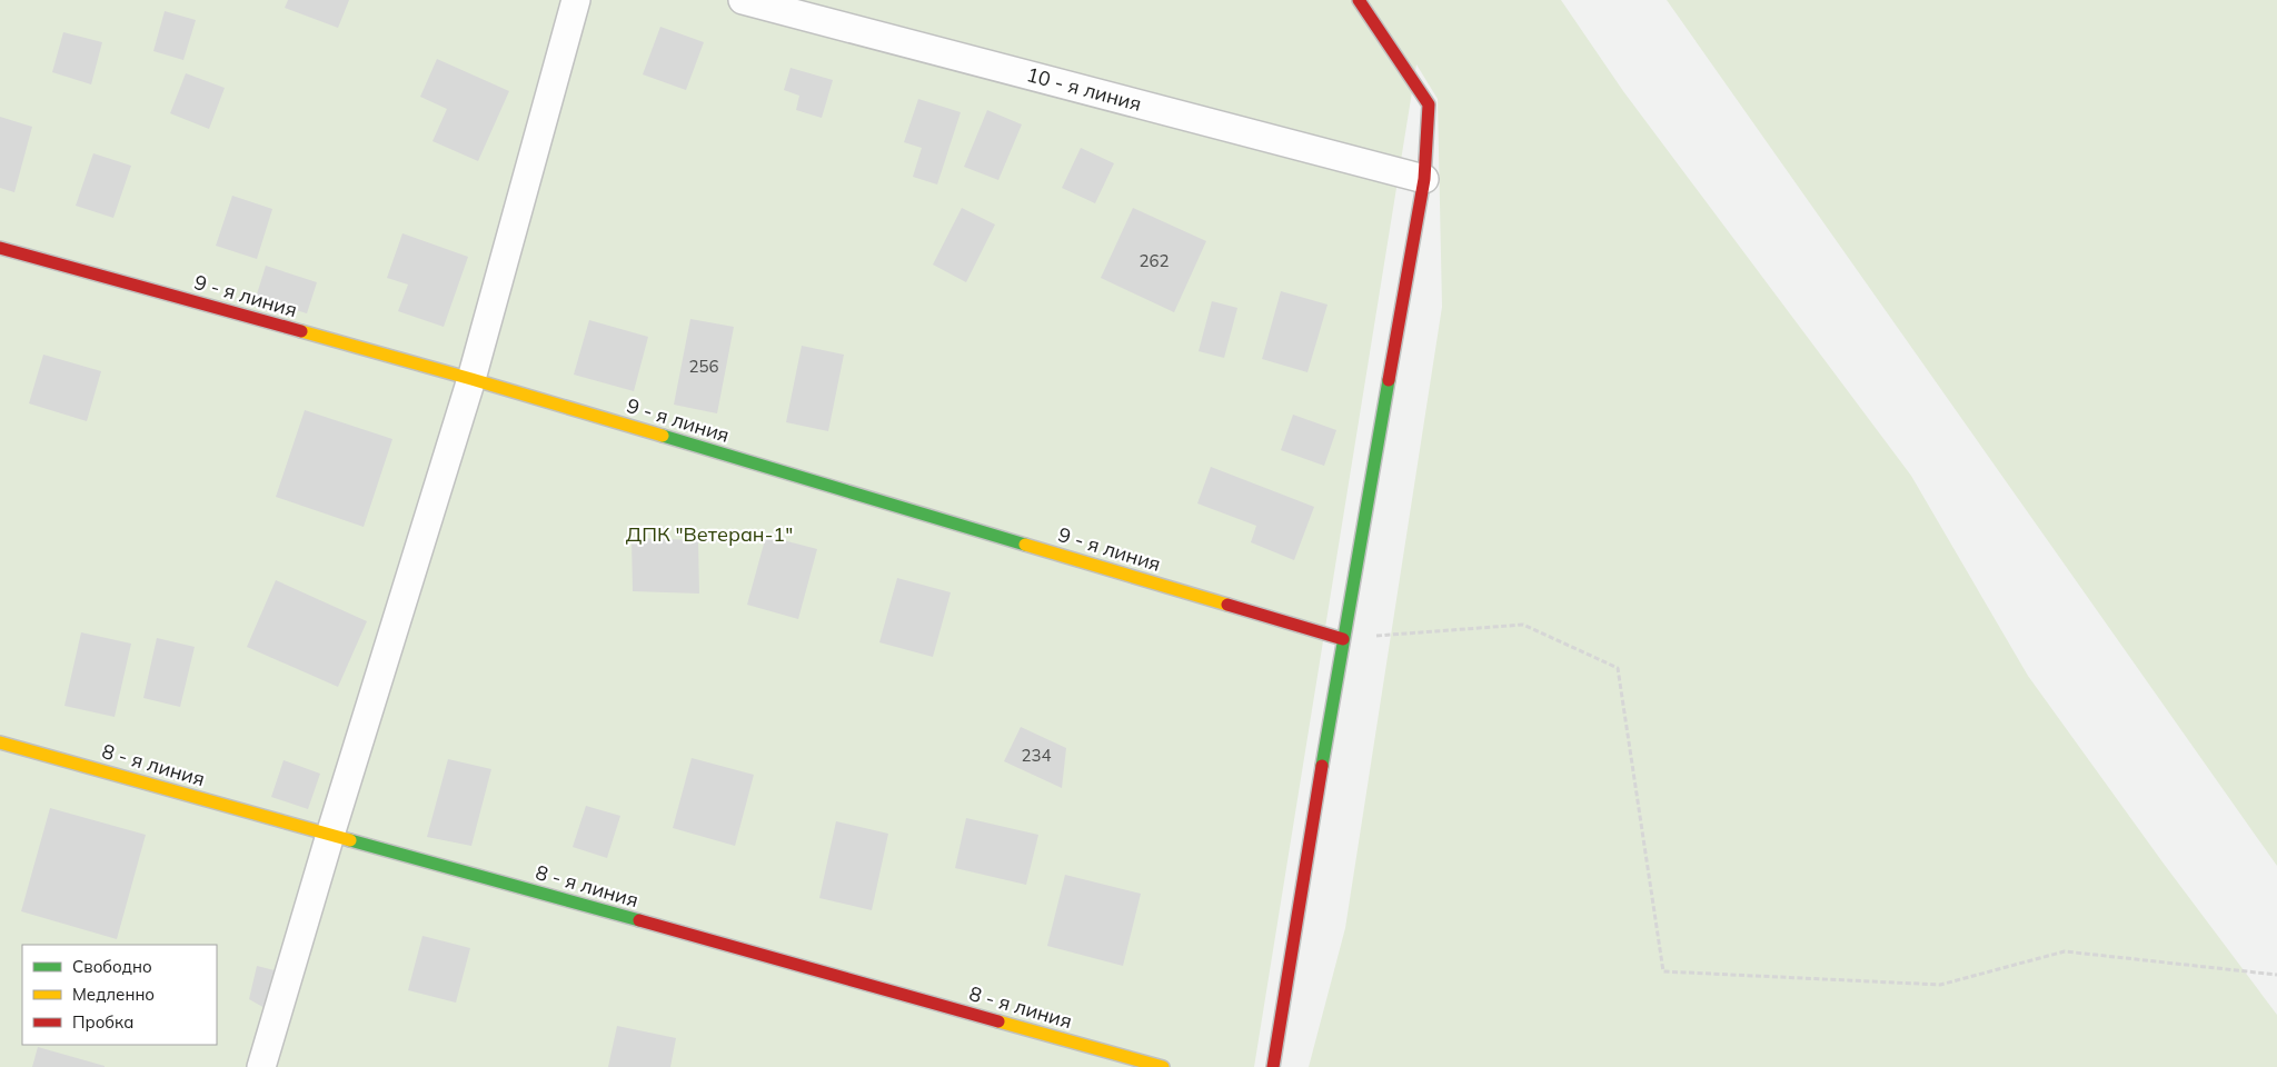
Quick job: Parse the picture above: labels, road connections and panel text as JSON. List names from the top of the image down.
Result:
{
  "streets": {
    "street": ["10 - я линия", "9 - я линия", "8 - я линия"]
  },
  "parks": ["ДПК \"Ветеран-1\""],
  "house_numbers": ["262", "256", "234"],
  "legend": ["Свободно", "Медленно", "Пробка"]
}
